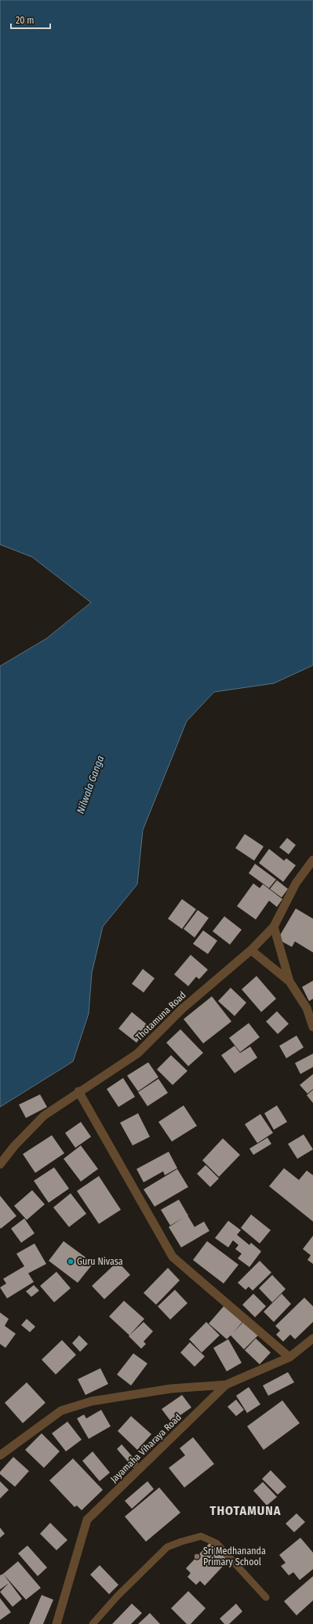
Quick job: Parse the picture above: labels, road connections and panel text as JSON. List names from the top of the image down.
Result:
{
  "streets": {
    "street": ["Thotamuna Road", "Jayamaha Viharaya Road"]
  },
  "districts": ["THOTAMUNA"],
  "water": ["Nilwala Ganga"],
  "places": ["Guru Nivasa", "Sri Medhananda Primary School"],
  "scale_bar": "20 m"
}
